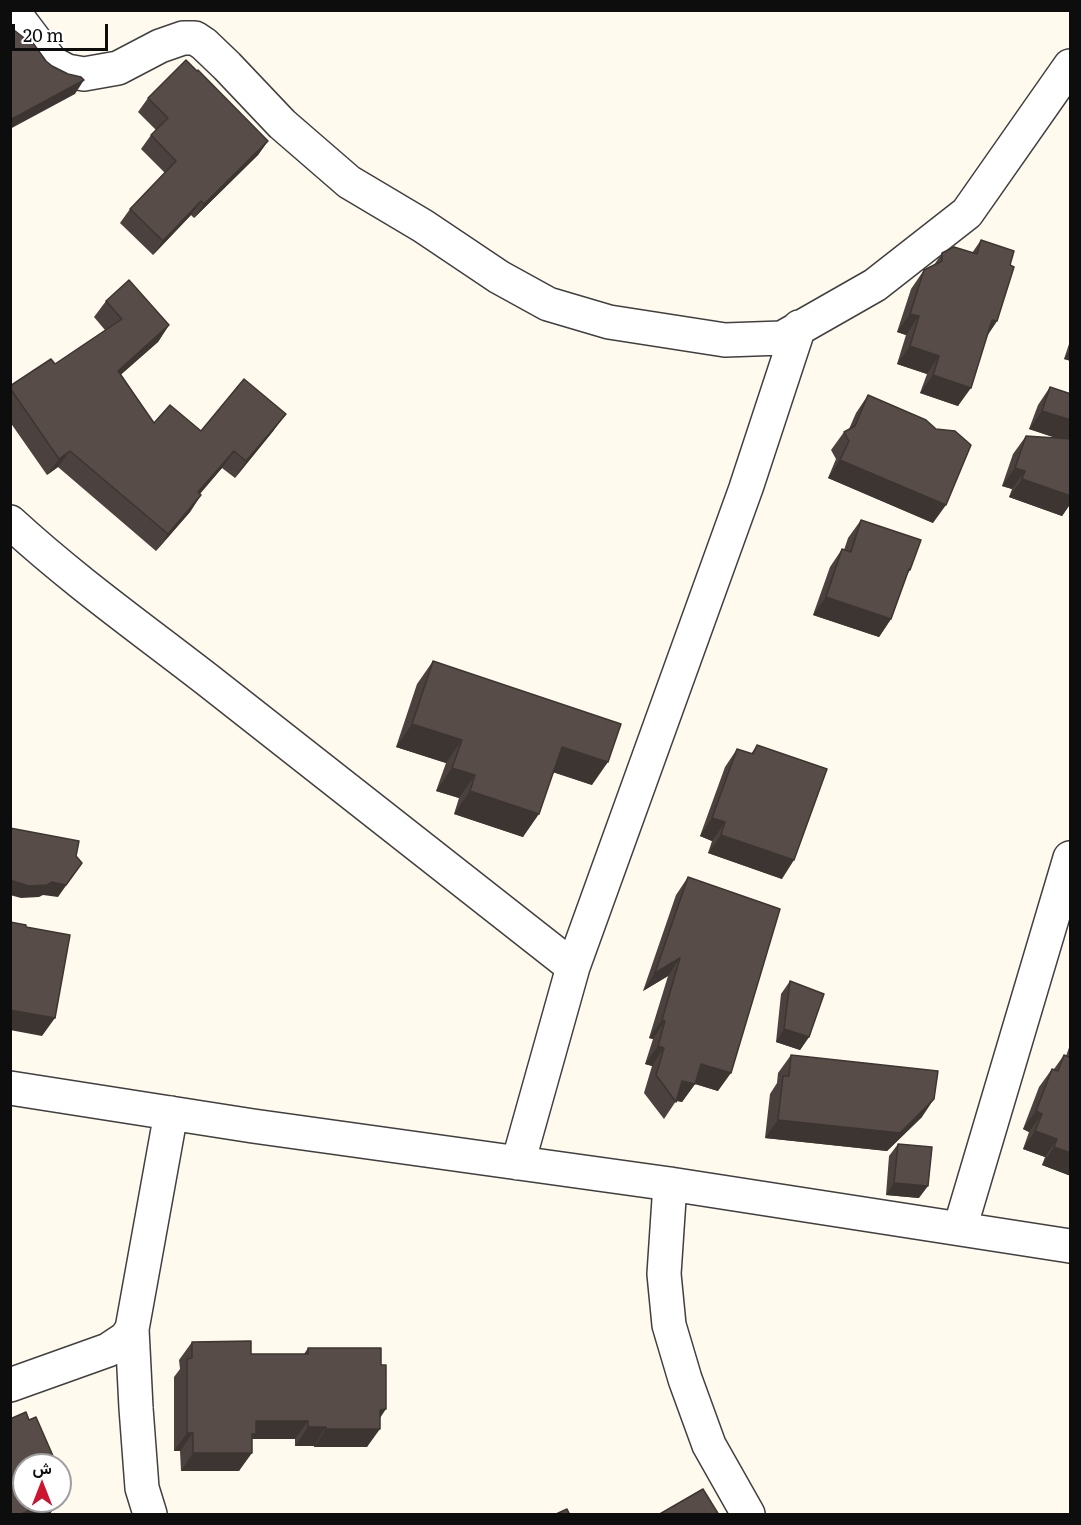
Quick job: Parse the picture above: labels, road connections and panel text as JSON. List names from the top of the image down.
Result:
{
  "scale_bar": "20 m",
  "north": "top"
}
